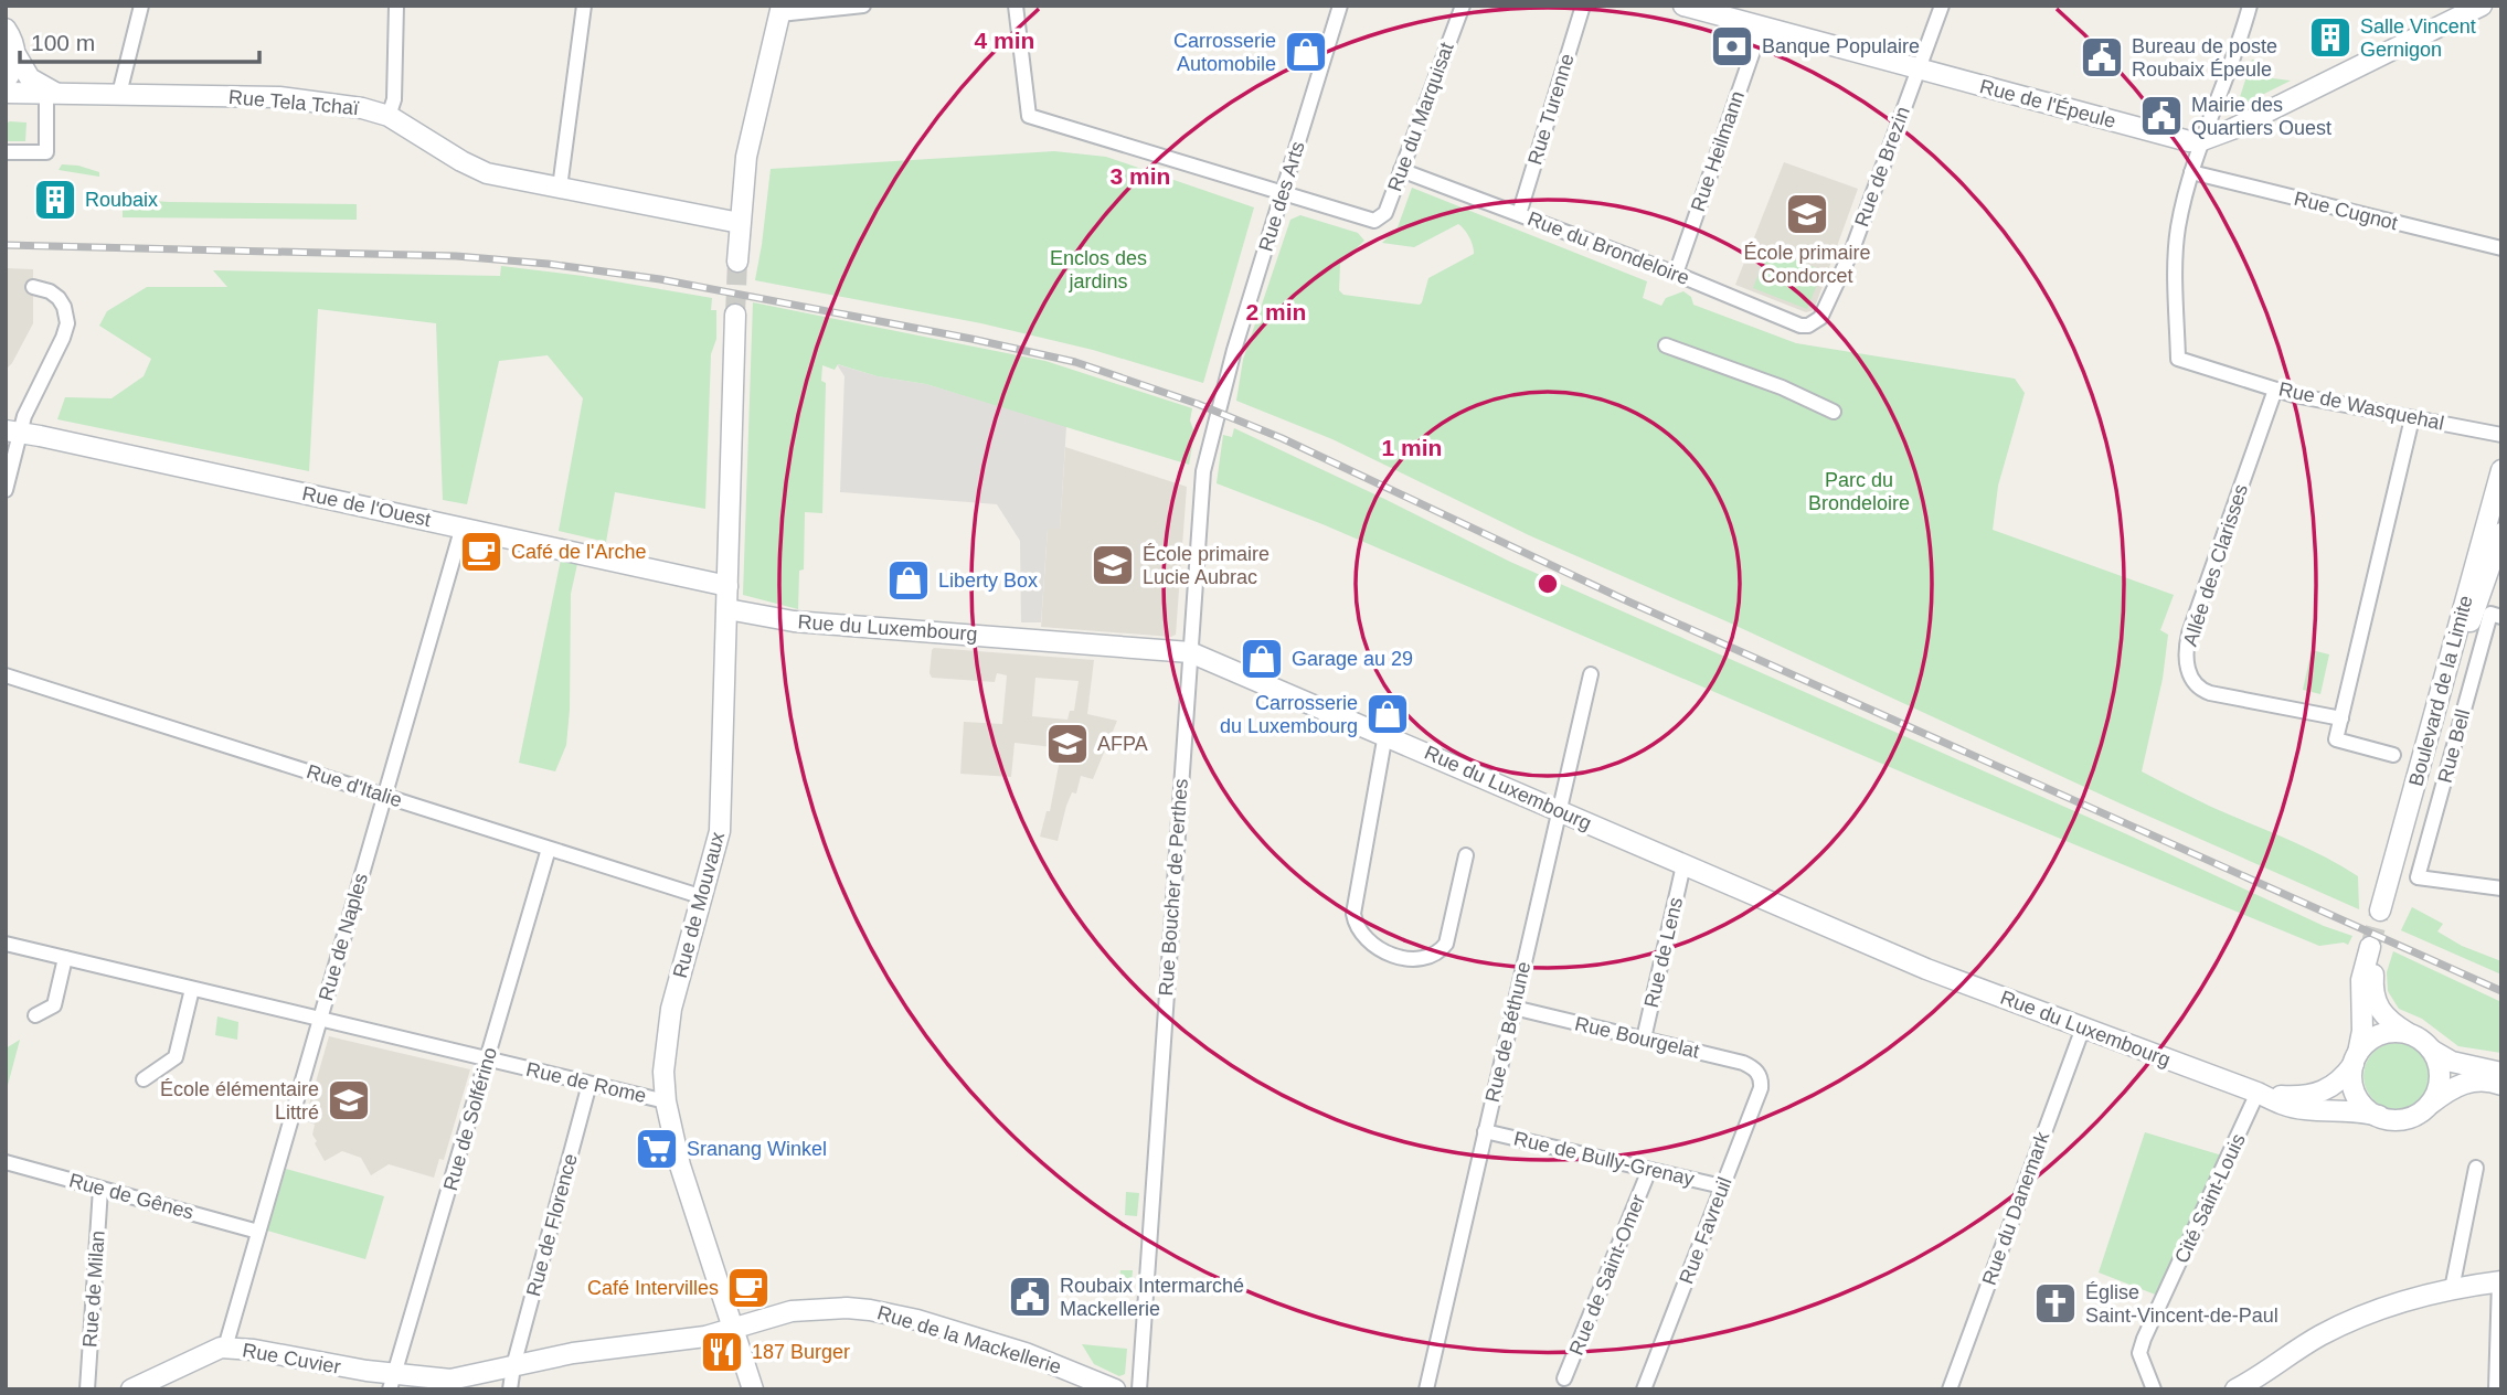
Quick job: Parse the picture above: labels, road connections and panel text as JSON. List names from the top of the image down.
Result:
{
  "streets": {
    "main road": [
      "Rue Tela Tchaï",
      "Rue de l'Épeule",
      "Rue de l'Ouest",
      "Rue du Luxembourg",
      "Boulevard de la Limite",
      "Rue de Mouvaux",
      "Rue de la Mackellerie",
      "Rue Cuvier"
    ],
    "street": [
      "Rue Turenne",
      "Rue du Marquisat",
      "Rue Heilmann",
      "Rue de Brezin",
      "Rue des Arts",
      "Rue Cugnot",
      "Rue du Brondeloire",
      "Rue de Wasquehal",
      "Allée des Clarisses",
      "Rue Bell",
      "Rue d'Italie",
      "Rue Boucher de Perthes",
      "Rue de Naples",
      "Rue de Lens",
      "Rue de Béthune",
      "Rue Bourgelat",
      "Rue de Rome",
      "Rue de Solférino",
      "Rue de Bully-Grenay",
      "Rue de Gênes",
      "Cité Saint-Louis",
      "Rue du Danemark",
      "Rue de Florence",
      "Rue Favreuil",
      "Rue de Saint-Omer",
      "Rue de Milan"
    ]
  },
  "crossings": [
    ["Rue de l'Épeule", "Rue Heilmann"],
    ["Rue de l'Épeule", "Rue de Brezin"],
    ["Rue Turenne", "Rue du Brondeloire"],
    ["Rue du Marquisat", "Rue des Arts"],
    ["Rue du Marquisat", "Rue du Brondeloire"],
    ["Rue Heilmann", "Rue du Brondeloire"],
    ["Rue de Brezin", "Rue du Brondeloire"],
    ["Rue des Arts", "Rue Boucher de Perthes"],
    ["Rue Cugnot", "Rue de Wasquehal"],
    ["Rue de Wasquehal", "Allée des Clarisses"],
    ["Rue de l'Ouest", "Rue de Mouvaux"],
    ["Rue de l'Ouest", "Rue de Naples"],
    ["Rue du Luxembourg", "Rue Boucher de Perthes"],
    ["Rue du Luxembourg", "Rue de Mouvaux"],
    ["Rue du Luxembourg", "Rue de Lens"],
    ["Rue du Luxembourg", "Rue de Béthune"],
    ["Rue du Luxembourg", "Cité Saint-Louis"],
    ["Rue du Luxembourg", "Rue du Danemark"],
    ["Rue d'Italie", "Rue de Mouvaux"],
    ["Rue d'Italie", "Rue de Naples"],
    ["Rue d'Italie", "Rue de Solférino"],
    ["Rue de Mouvaux", "Rue de Rome"],
    ["Rue de Mouvaux", "Rue de la Mackellerie"],
    ["Rue de Mouvaux", "Rue Cuvier"],
    ["Rue de Naples", "Rue de Rome"],
    ["Rue de Naples", "Rue de Gênes"],
    ["Rue de Naples", "Rue Cuvier"],
    ["Rue de Lens", "Rue Bourgelat"],
    ["Rue de Béthune", "Rue Bourgelat"],
    ["Rue de Béthune", "Rue de Bully-Grenay"],
    ["Rue Bourgelat", "Rue Favreuil"],
    ["Rue de Rome", "Rue de Solférino"],
    ["Rue de Rome", "Rue de Florence"],
    ["Rue de Solférino", "Rue Cuvier"],
    ["Rue de Bully-Grenay", "Rue Favreuil"],
    ["Rue de Bully-Grenay", "Rue de Saint-Omer"],
    ["Rue de Gênes", "Rue de Milan"],
    ["Rue de Florence", "Rue Cuvier"],
    ["Rue de la Mackellerie", "Rue Cuvier"]
  ],
  "parks": ["Enclos des jardins", "Parc du Brondeloire"],
  "places": {
    "building": ["Salle Vincent Gernigon", "Roubaix"],
    "bank": ["Banque Populaire"],
    "shop": [
      "Carrosserie Automobile",
      "Liberty Box",
      "Garage au 29",
      "Carrosserie du Luxembourg"
    ],
    "public building": ["Bureau de poste Roubaix Épeule", "Mairie des Quartiers Ouest", "Roubaix Intermarché Mackellerie"],
    "school or university": [
      "École primaire Condorcet",
      "École primaire Lucie Aubrac",
      "AFPA",
      "École élémentaire Littré"
    ],
    "cafe": ["Café de l'Arche", "Café Intervilles"],
    "supermarket": ["Sranang Winkel"],
    "church": ["Église Saint-Vincent-de-Paul"],
    "restaurant": ["187 Burger"]
  },
  "scale_bar": "100 m",
  "rings": [
    "4 min",
    "3 min",
    "2 min",
    "1 min"
  ]
}
